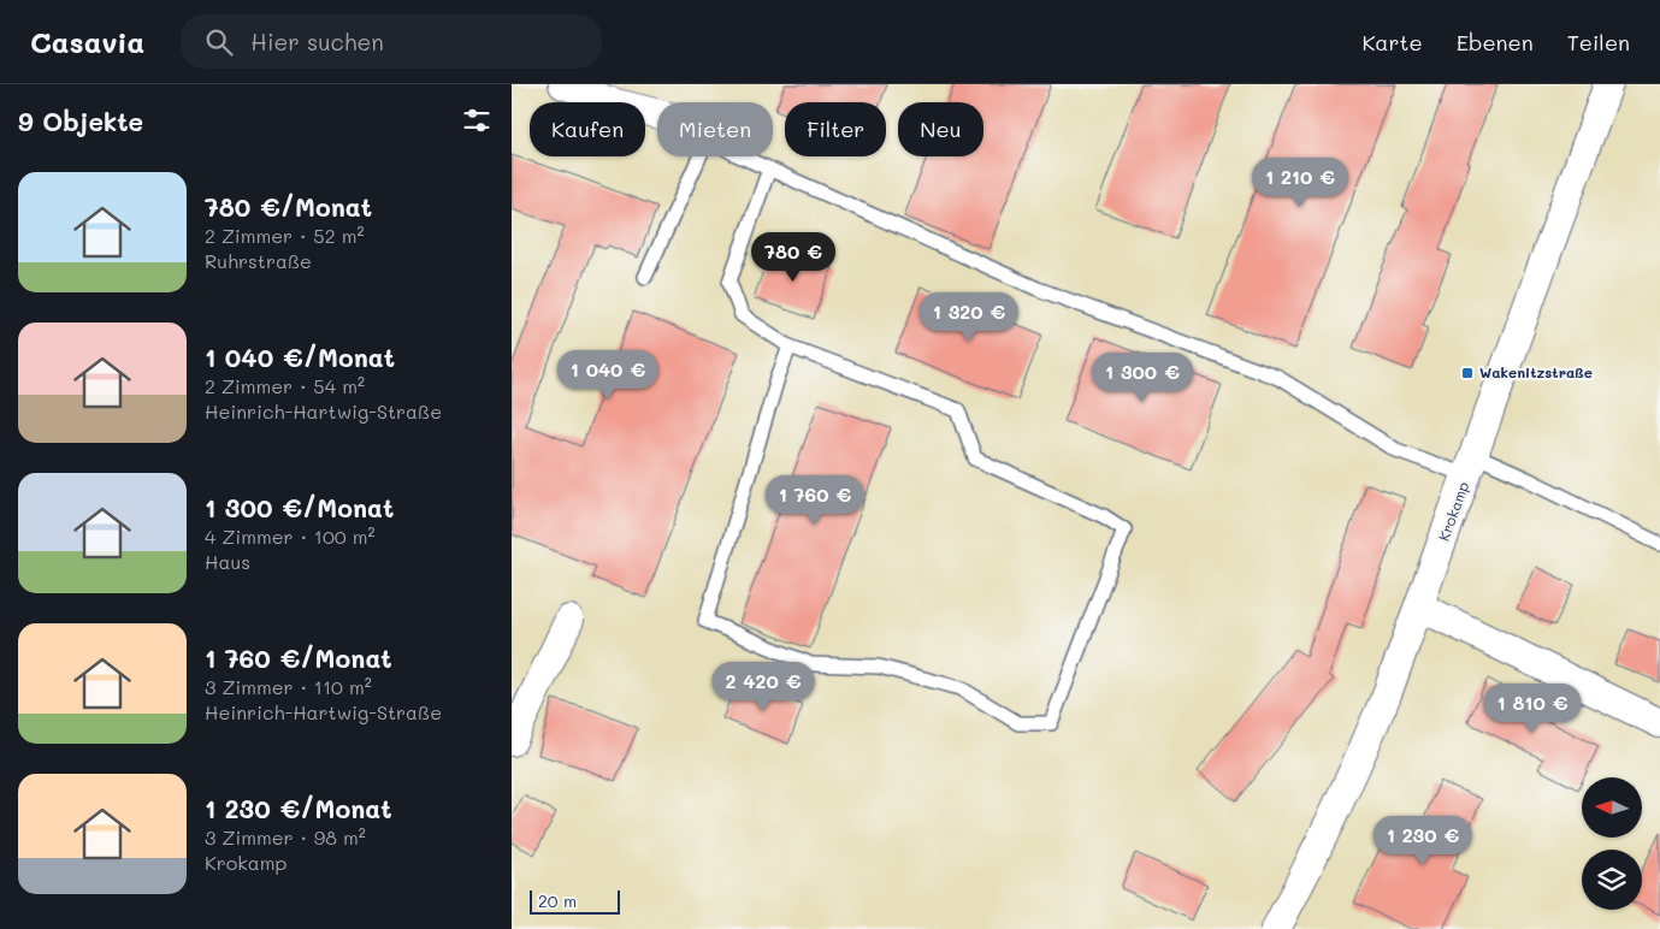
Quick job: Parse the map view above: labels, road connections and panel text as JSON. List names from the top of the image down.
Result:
{
  "streets": {
    "street": ["Krokamp"]
  },
  "places": {
    "transit": ["Wakenitzstraße"]
  },
  "scale_bar": "20 m",
  "north": "left",
  "page": {
    "header": "Casavia",
    "search": "Hier suchen",
    "nav": ["Karte", "Ebenen", "Teilen"],
    "heading": "9 Objekte",
    "chip": [
      "Kaufen",
      "Mieten",
      "Filter",
      "Neu"
    ],
    "list": [
      {
        "name": "780 €/Monat",
        "note": "2 Zimmer · 52 m² · Ruhrstraße"
      },
      {
        "name": "1 040 €/Monat",
        "note": "2 Zimmer · 54 m² · Heinrich-Hartwig-Straße"
      },
      {
        "name": "1 300 €/Monat",
        "note": "4 Zimmer · 100 m² · Haus"
      },
      {
        "name": "1 760 €/Monat",
        "note": "3 Zimmer · 110 m² · Heinrich-Hartwig-Straße"
      },
      {
        "name": "1 230 €/Monat",
        "note": "3 Zimmer · 98 m² · Krokamp"
      }
    ],
    "price": [
      "1 210 €",
      "780 €",
      "1 320 €",
      "1 040 €",
      "1 300 €",
      "1 760 €",
      "2 420 €",
      "1 810 €",
      "1 230 €"
    ],
    "scale": "20 m"
  }
}
